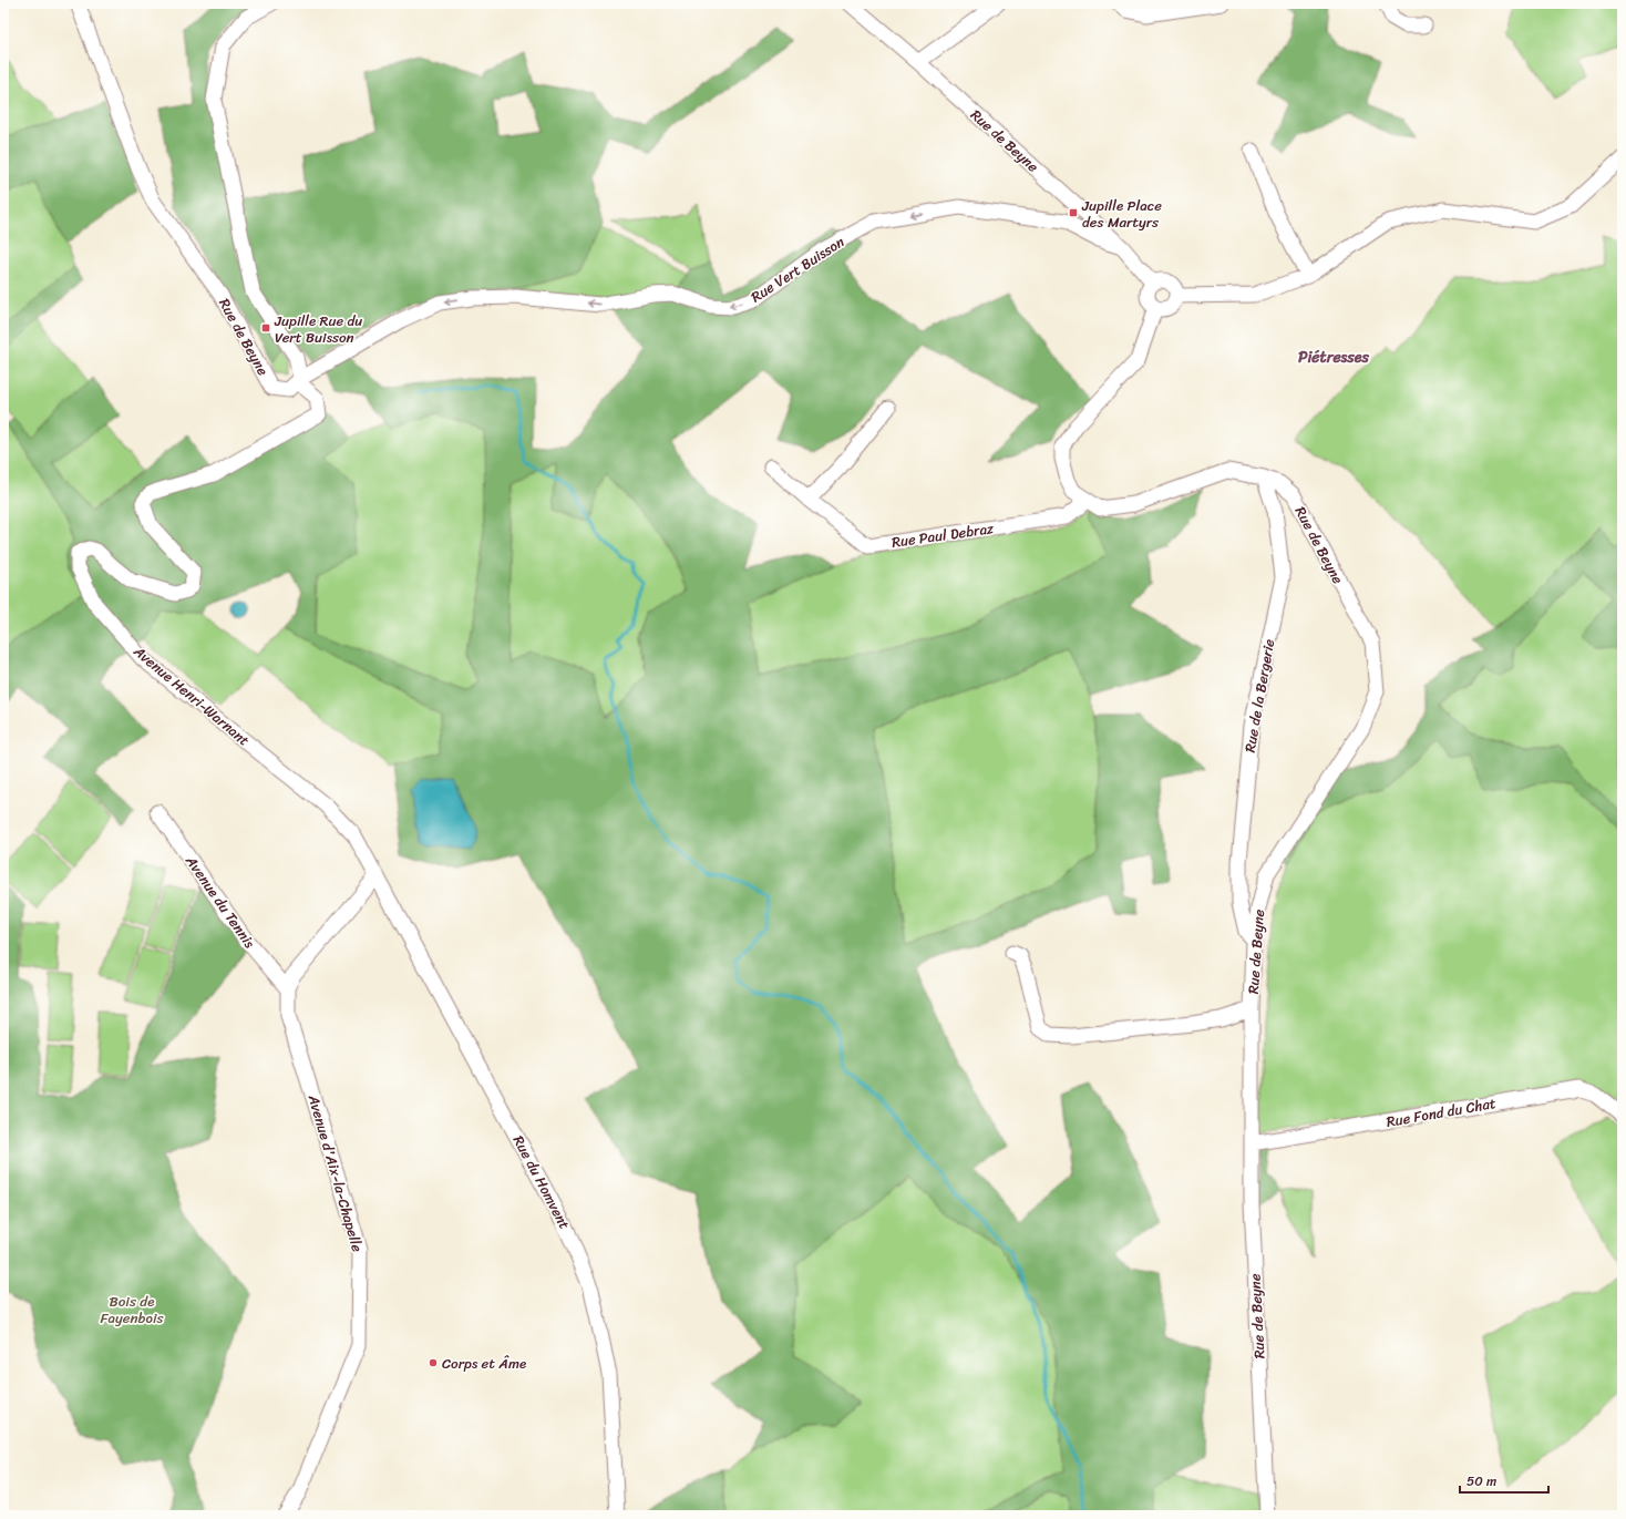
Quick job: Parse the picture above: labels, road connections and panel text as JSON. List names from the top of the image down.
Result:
{
  "streets": {
    "street": [
      "Rue de Beyne",
      "Rue Vert Buisson",
      "Rue Paul Debraz",
      "Avenue Henri-Warnant",
      "Rue de la Bergerie",
      "Avenue du Tennis",
      "Rue Fond du Chat",
      "Avenue d'Aix-la-Chapelle",
      "Rue du Homvent"
    ]
  },
  "crossings": [
    ["Rue de Beyne", "Rue Vert Buisson"],
    ["Rue de Beyne", "Rue Paul Debraz"],
    ["Rue de Beyne", "Avenue Henri-Warnant"],
    ["Rue de Beyne", "Rue de la Bergerie"],
    ["Rue de Beyne", "Rue Fond du Chat"],
    ["Rue Vert Buisson", "Avenue Henri-Warnant"],
    ["Avenue Henri-Warnant", "Avenue d'Aix-la-Chapelle"],
    ["Avenue Henri-Warnant", "Rue du Homvent"],
    ["Avenue du Tennis", "Avenue d'Aix-la-Chapelle"],
    ["Avenue d'Aix-la-Chapelle", "Rue du Homvent"]
  ],
  "one_way": ["Rue Vert Buisson"],
  "districts": ["Piétresses"],
  "parks": ["Bois de Fayenbois"],
  "places": {
    "transit": ["Jupille Place des Martyrs", "Jupille Rue du Vert Buisson"],
    "other": ["Corps et Âme"]
  },
  "scale_bar": "50 m"
}
